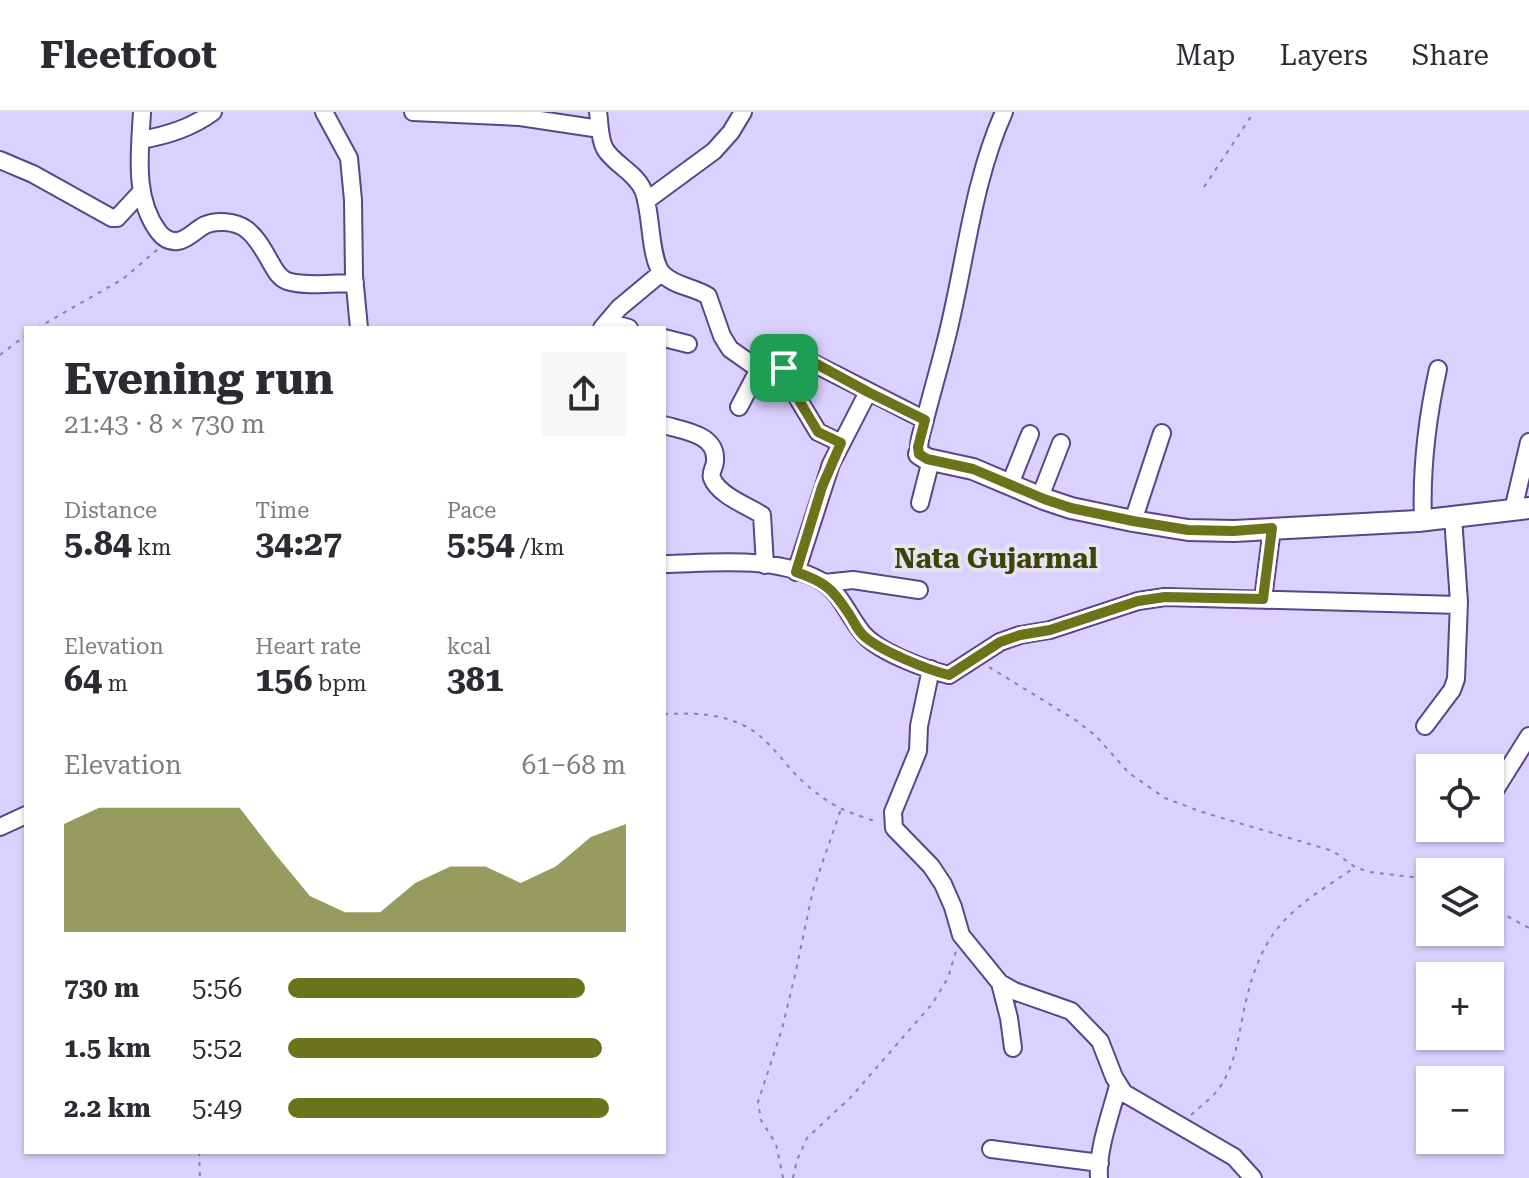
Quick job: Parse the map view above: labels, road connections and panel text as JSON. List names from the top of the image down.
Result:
{
  "districts": ["Nata Gujarmal"],
  "page": {
    "header": "Fleetfoot",
    "nav": ["Map", "Layers", "Share"],
    "heading": ["Evening run", "21:43 · 8 × 730 m"],
    "stats": [
      ["Distance", "5.84 km"],
      ["Time", "34:27"],
      ["Pace", "5:54 /km"],
      ["Elevation", "64 m"],
      ["Heart rate", "156 bpm"],
      ["kcal", "381"]
    ],
    "chart": ["Elevation", "61–68 m"],
    "map_buttons": ["+", "−"],
    "list": [
      {
        "name": "730 m",
        "note": "5:56"
      },
      {
        "name": "1.5 km",
        "note": "5:52"
      },
      {
        "name": "2.2 km",
        "note": "5:49"
      }
    ]
  }
}
